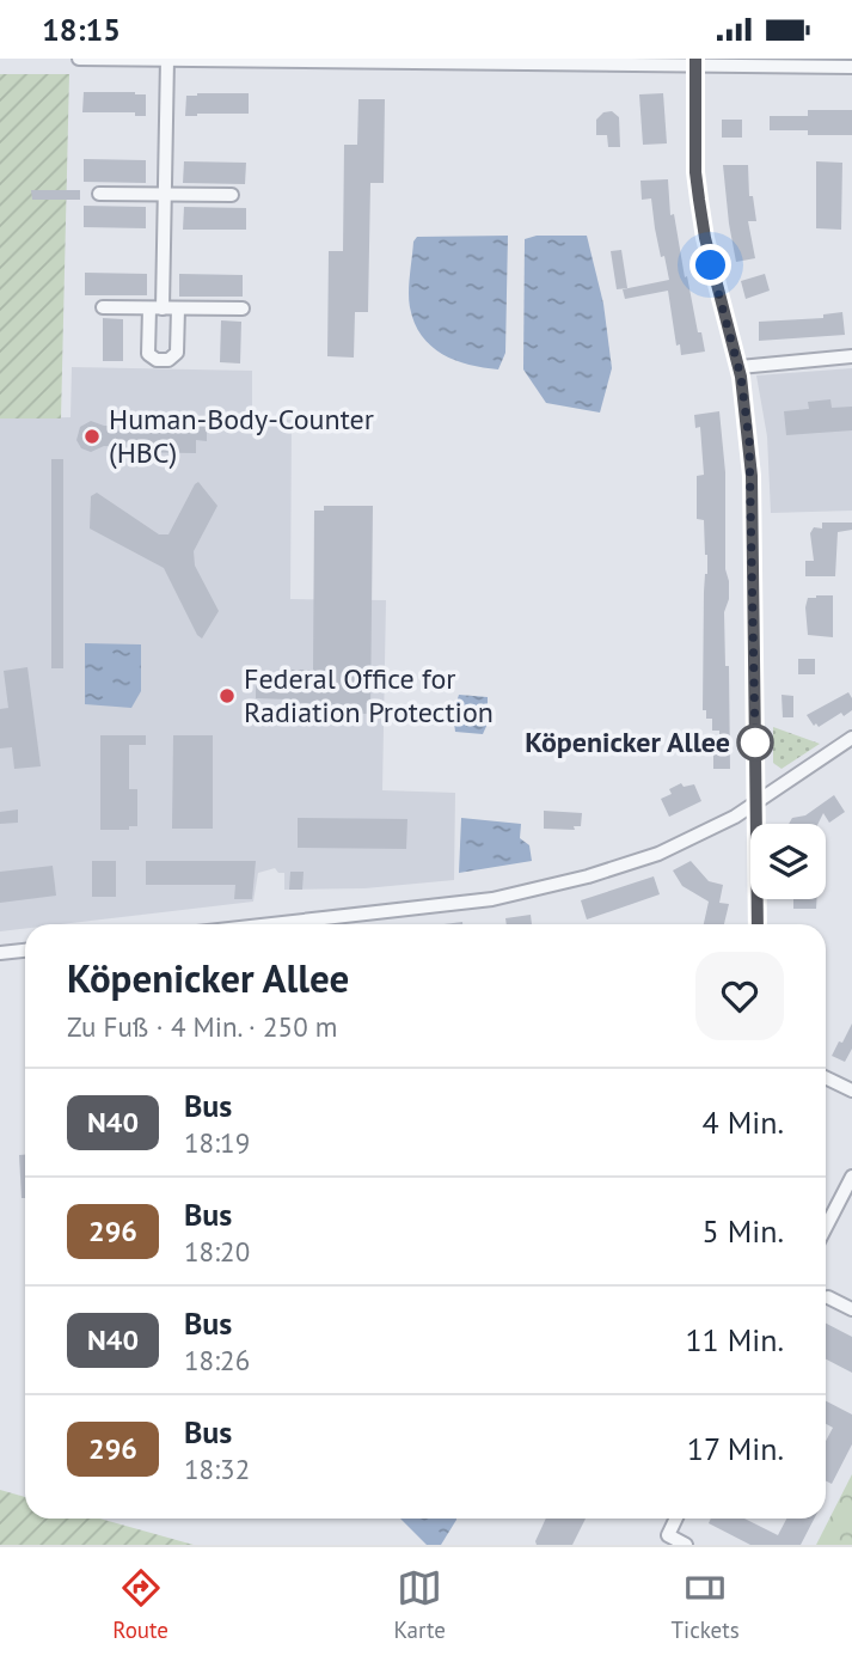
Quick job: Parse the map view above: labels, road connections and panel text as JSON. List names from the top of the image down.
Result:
{
  "places": ["Human-Body-Counter (HBC)", "Federal Office for Radiation Protection", "Köpenicker Allee"],
  "lines": ["bus line N40"],
  "page": {
    "status": "18:15",
    "heading": ["Köpenicker Allee", "Zu Fuß · 4 Min. · 250 m"],
    "list": [
      {
        "mark": "N40",
        "name": "Bus",
        "note": "18:19",
        "value": "4 Min."
      },
      {
        "mark": "296",
        "name": "Bus",
        "note": "18:20",
        "value": "5 Min."
      },
      {
        "mark": "N40",
        "name": "Bus",
        "note": "18:26",
        "value": "11 Min."
      },
      {
        "mark": "296",
        "name": "Bus",
        "note": "18:32",
        "value": "17 Min."
      }
    ],
    "tabs": ["Route", "Karte", "Tickets"]
  }
}
